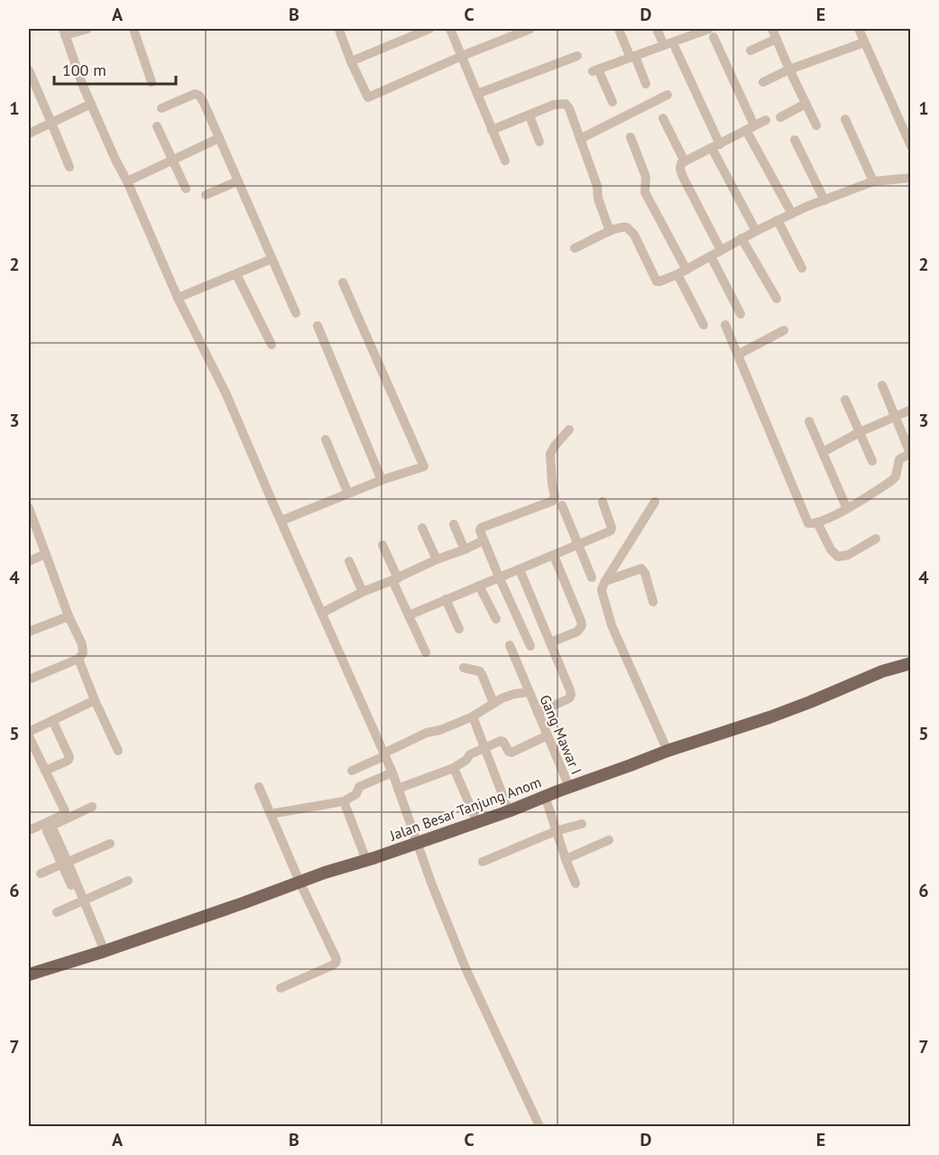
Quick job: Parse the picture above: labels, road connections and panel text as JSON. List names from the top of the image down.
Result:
{
  "streets": {
    "main road": ["Jalan Besar Tanjung Anom"],
    "street": ["Gang Mawar I"]
  },
  "crossings": [
    ["Gang Mawar I", "Jalan Besar Tanjung Anom"]
  ],
  "scale_bar": "100 m",
  "grid": {
    "columns": [
      "A",
      "B",
      "C",
      "D",
      "E"
    ],
    "rows": [
      "1",
      "2",
      "3",
      "4",
      "5",
      "6",
      "7"
    ]
  }
}
